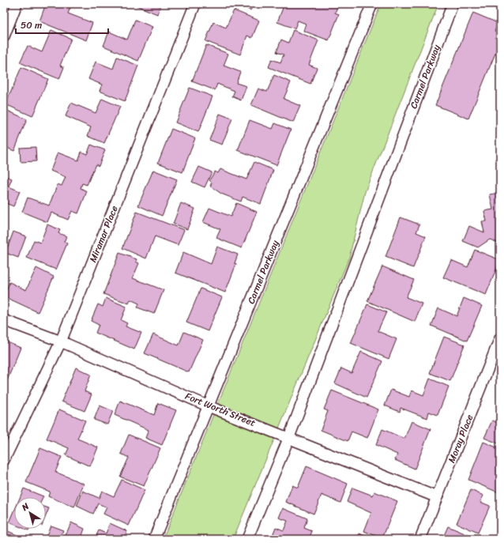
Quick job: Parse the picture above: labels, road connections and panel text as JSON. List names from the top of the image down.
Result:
{
  "streets": {
    "street": [
      "Carmel Parkway",
      "Miramar Place",
      "Fort Worth Street",
      "Moray Place"
    ]
  },
  "crossings": [
    ["Carmel Parkway", "Fort Worth Street"],
    ["Miramar Place", "Fort Worth Street"],
    ["Fort Worth Street", "Moray Place"]
  ],
  "scale_bar": "50 m",
  "north": "top left"
}
